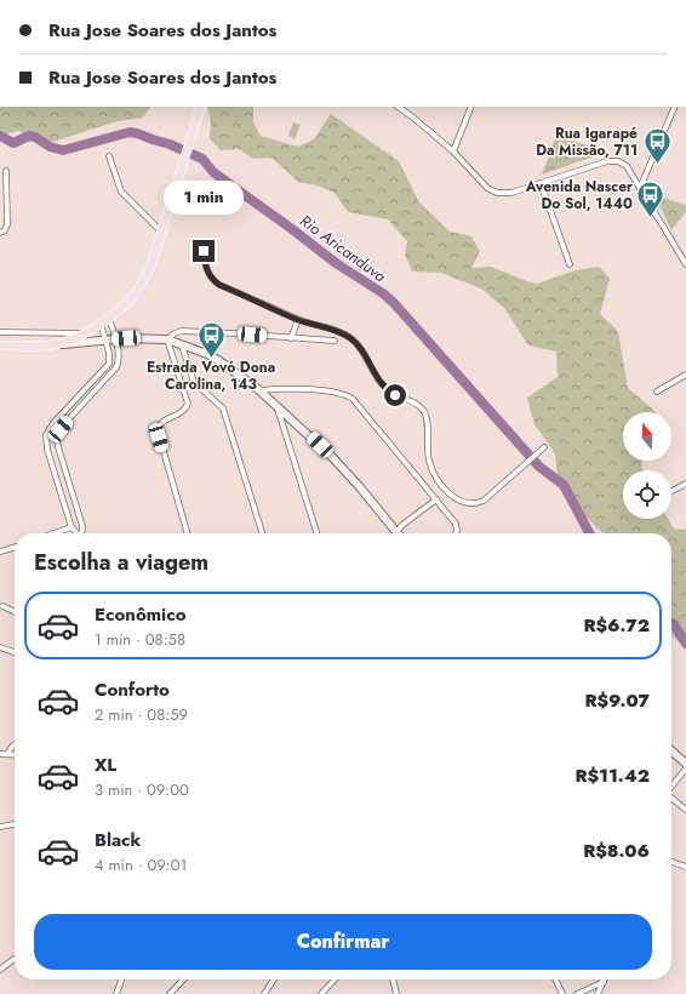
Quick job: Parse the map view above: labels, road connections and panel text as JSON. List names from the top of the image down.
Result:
{
  "water": ["Rio Aricanduva"],
  "places": {
    "bus stop": ["Rua Igarapé Da Missão, 711", "Avenida Nascer Do Sol, 1440", "Estrada Vovó Dona Carolina, 143"]
  },
  "north": "top",
  "page": {
    "banner": ["Rua Jose Soares dos Jantos", "Rua Jose Soares dos Jantos"],
    "bubble": "1 min",
    "heading": "Escolha a viagem",
    "list": [
      {
        "name": "Econômico",
        "note": "1 min · 08:58",
        "value": "R$6.72"
      },
      {
        "name": "Conforto",
        "note": "2 min · 08:59",
        "value": "R$9.07"
      },
      {
        "name": "XL",
        "note": "3 min · 09:00",
        "value": "R$11.42"
      },
      {
        "name": "Black",
        "note": "4 min · 09:01",
        "value": "R$8.06"
      }
    ],
    "buttons": "Confirmar"
  }
}
